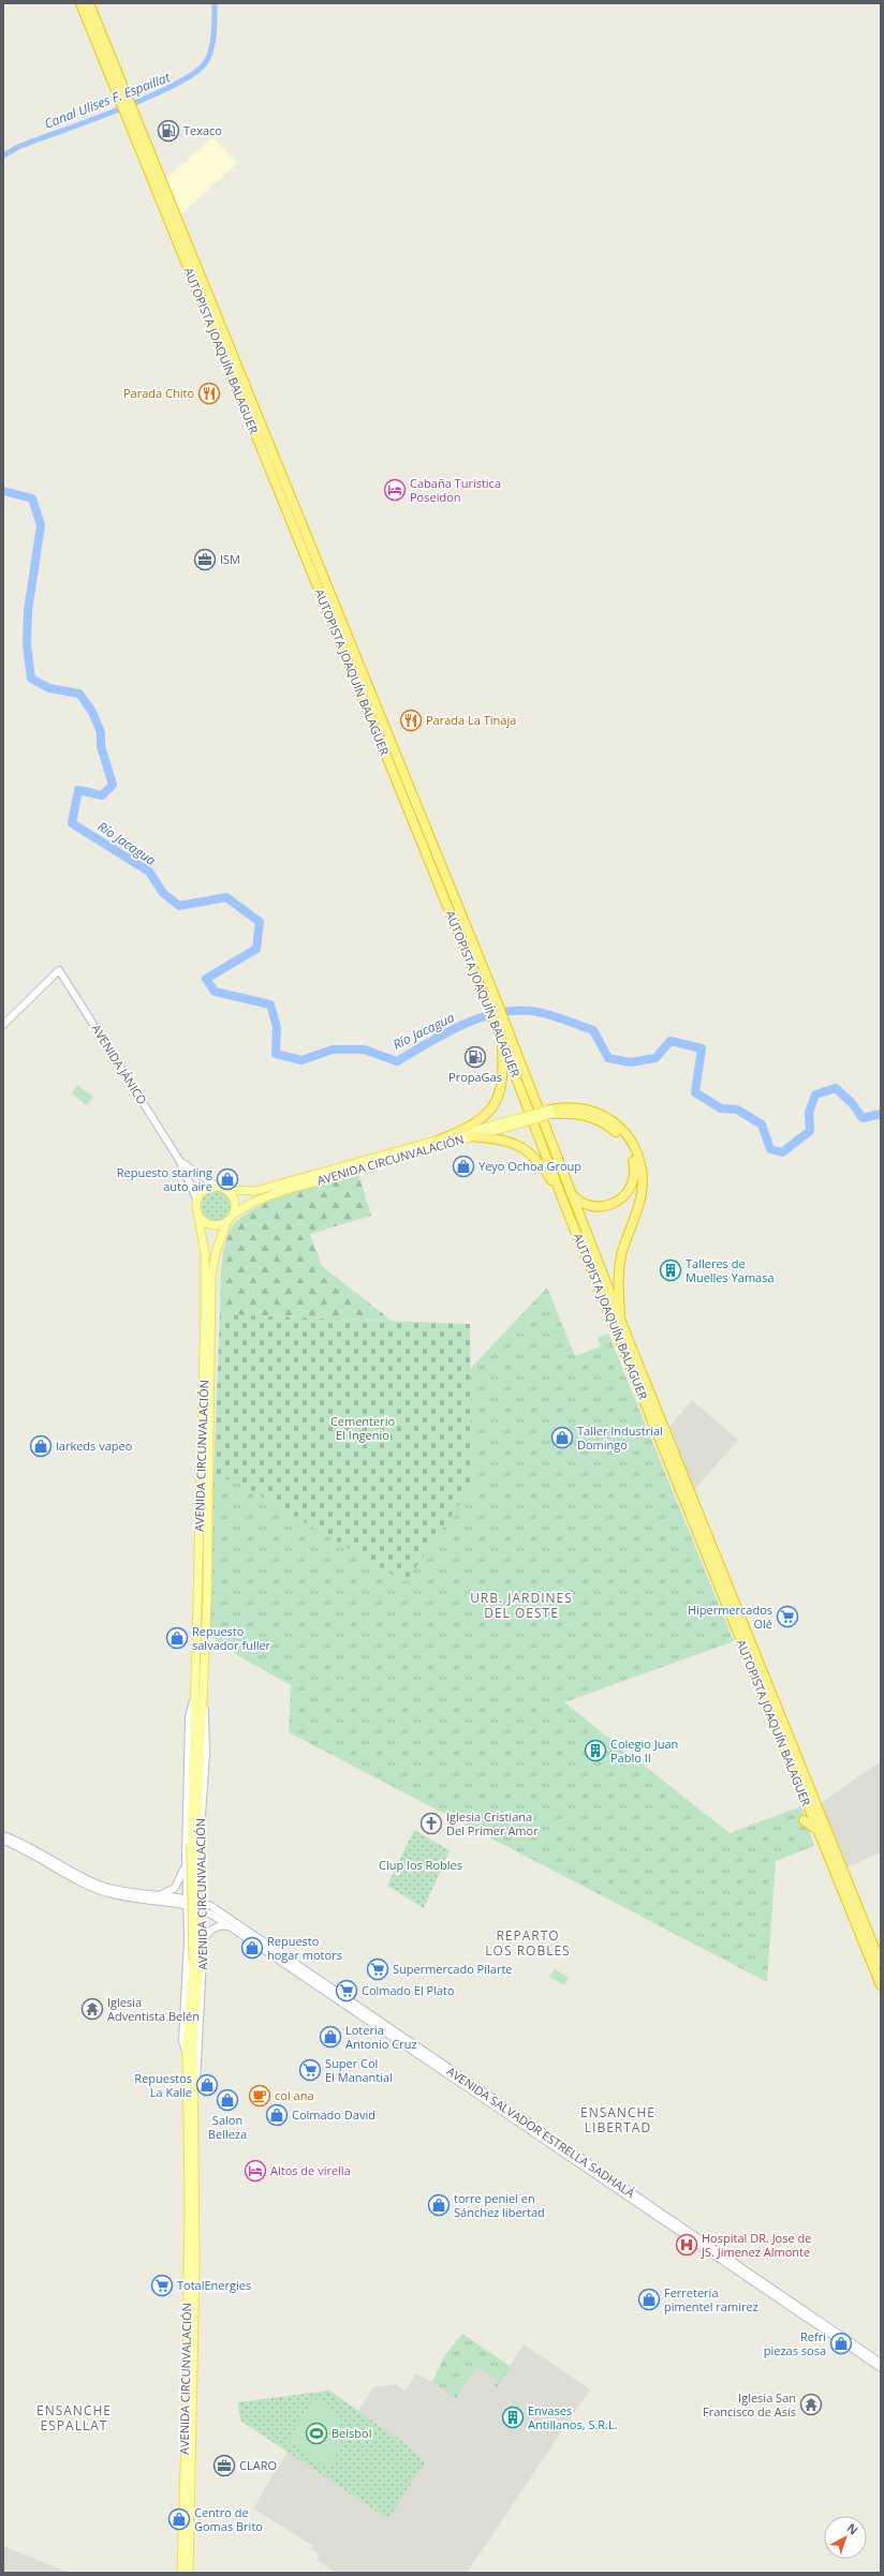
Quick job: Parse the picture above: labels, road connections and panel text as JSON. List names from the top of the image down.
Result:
{
  "streets": {
    "highway": ["AUTOPISTA JOAQUÍN BALAGUER"],
    "main road": ["AVENIDA JÁNICO", "AVENIDA CIRCUNVALACIÓN", "AVENIDA SALVADOR ESTRELLA SADHALÁ"]
  },
  "crossings": [
    ["AVENIDA JÁNICO", "AVENIDA CIRCUNVALACIÓN"],
    ["AVENIDA CIRCUNVALACIÓN", "AVENIDA SALVADOR ESTRELLA SADHALÁ"]
  ],
  "districts": [
    "URB. JARDINES DEL OESTE",
    "REPARTO LOS ROBLES",
    "ENSANCHE LIBERTAD",
    "ENSANCHE ESPALLAT"
  ],
  "water": ["Canal Ulises F. Espaillat", "Río Jacagua"],
  "parks": ["Cementerio El Ingenio", "Clup los Robles"],
  "places": {
    "fuel station": ["Texaco", "PropaGas"],
    "restaurant": ["Parada Chito", "Parada La Tinaja"],
    "hotel": ["Cabaña Turística Poseidon", "Altos de virella"],
    "office": ["ISM", "CLARO"],
    "shop": [
      "Yeyo Ochoa Group",
      "Repuesto starling auto aire",
      "Taller Industrial Domingo",
      "larkeds vapeo",
      "Repuesto salvador fuller",
      "Repuesto hogar motors",
      "Loteria Antonio Cruz",
      "Repuestos La Kalle",
      "Salon Belleza",
      "Colmado David",
      "torre peniel en Sánchez libertad",
      "Ferretería pimentel ramirez",
      "Refri piezas sosa",
      "Centro de Gomas Brito"
    ],
    "building": ["Talleres de Muelles Yamasa", "Colegio Juan Pablo II", "Envases Antillanos, S.R.L."],
    "supermarket": [
      "Hipermercados Olé",
      "Supermercado Pilarte",
      "Colmado El Plato",
      "Super Col El Manantial",
      "TotalEnergies"
    ],
    "church": ["Iglesia Cristiana Del Primer Amor"],
    "temple": ["Iglesia Adventista Belén", "Iglesia San Francisco de Asís"],
    "cafe": ["col ana"],
    "hospital": ["Hospital DR. Jose de JS. Jimenez Almonte"],
    "sports": ["Beisbol"]
  },
  "north": "top right"
}
